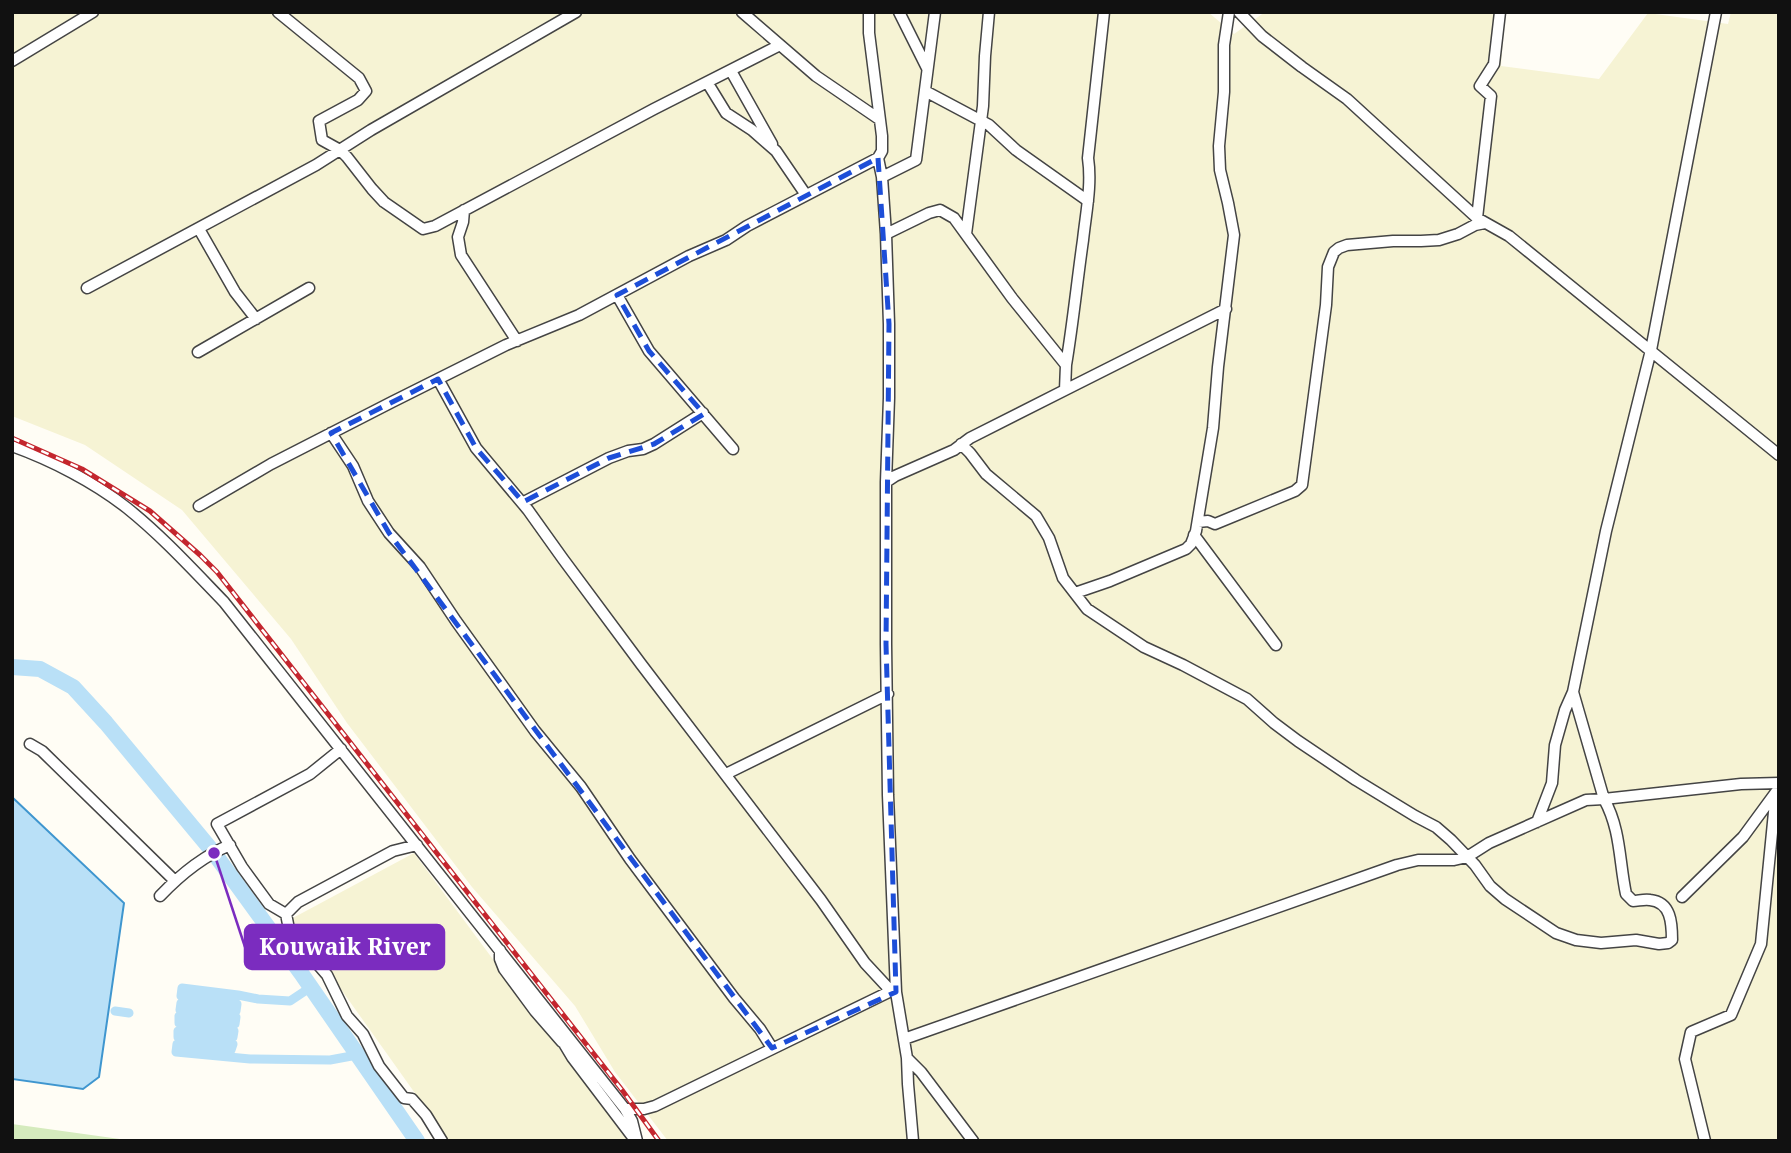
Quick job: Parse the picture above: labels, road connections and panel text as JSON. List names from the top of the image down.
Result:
{
  "places": ["Kouwaik River"]
}
